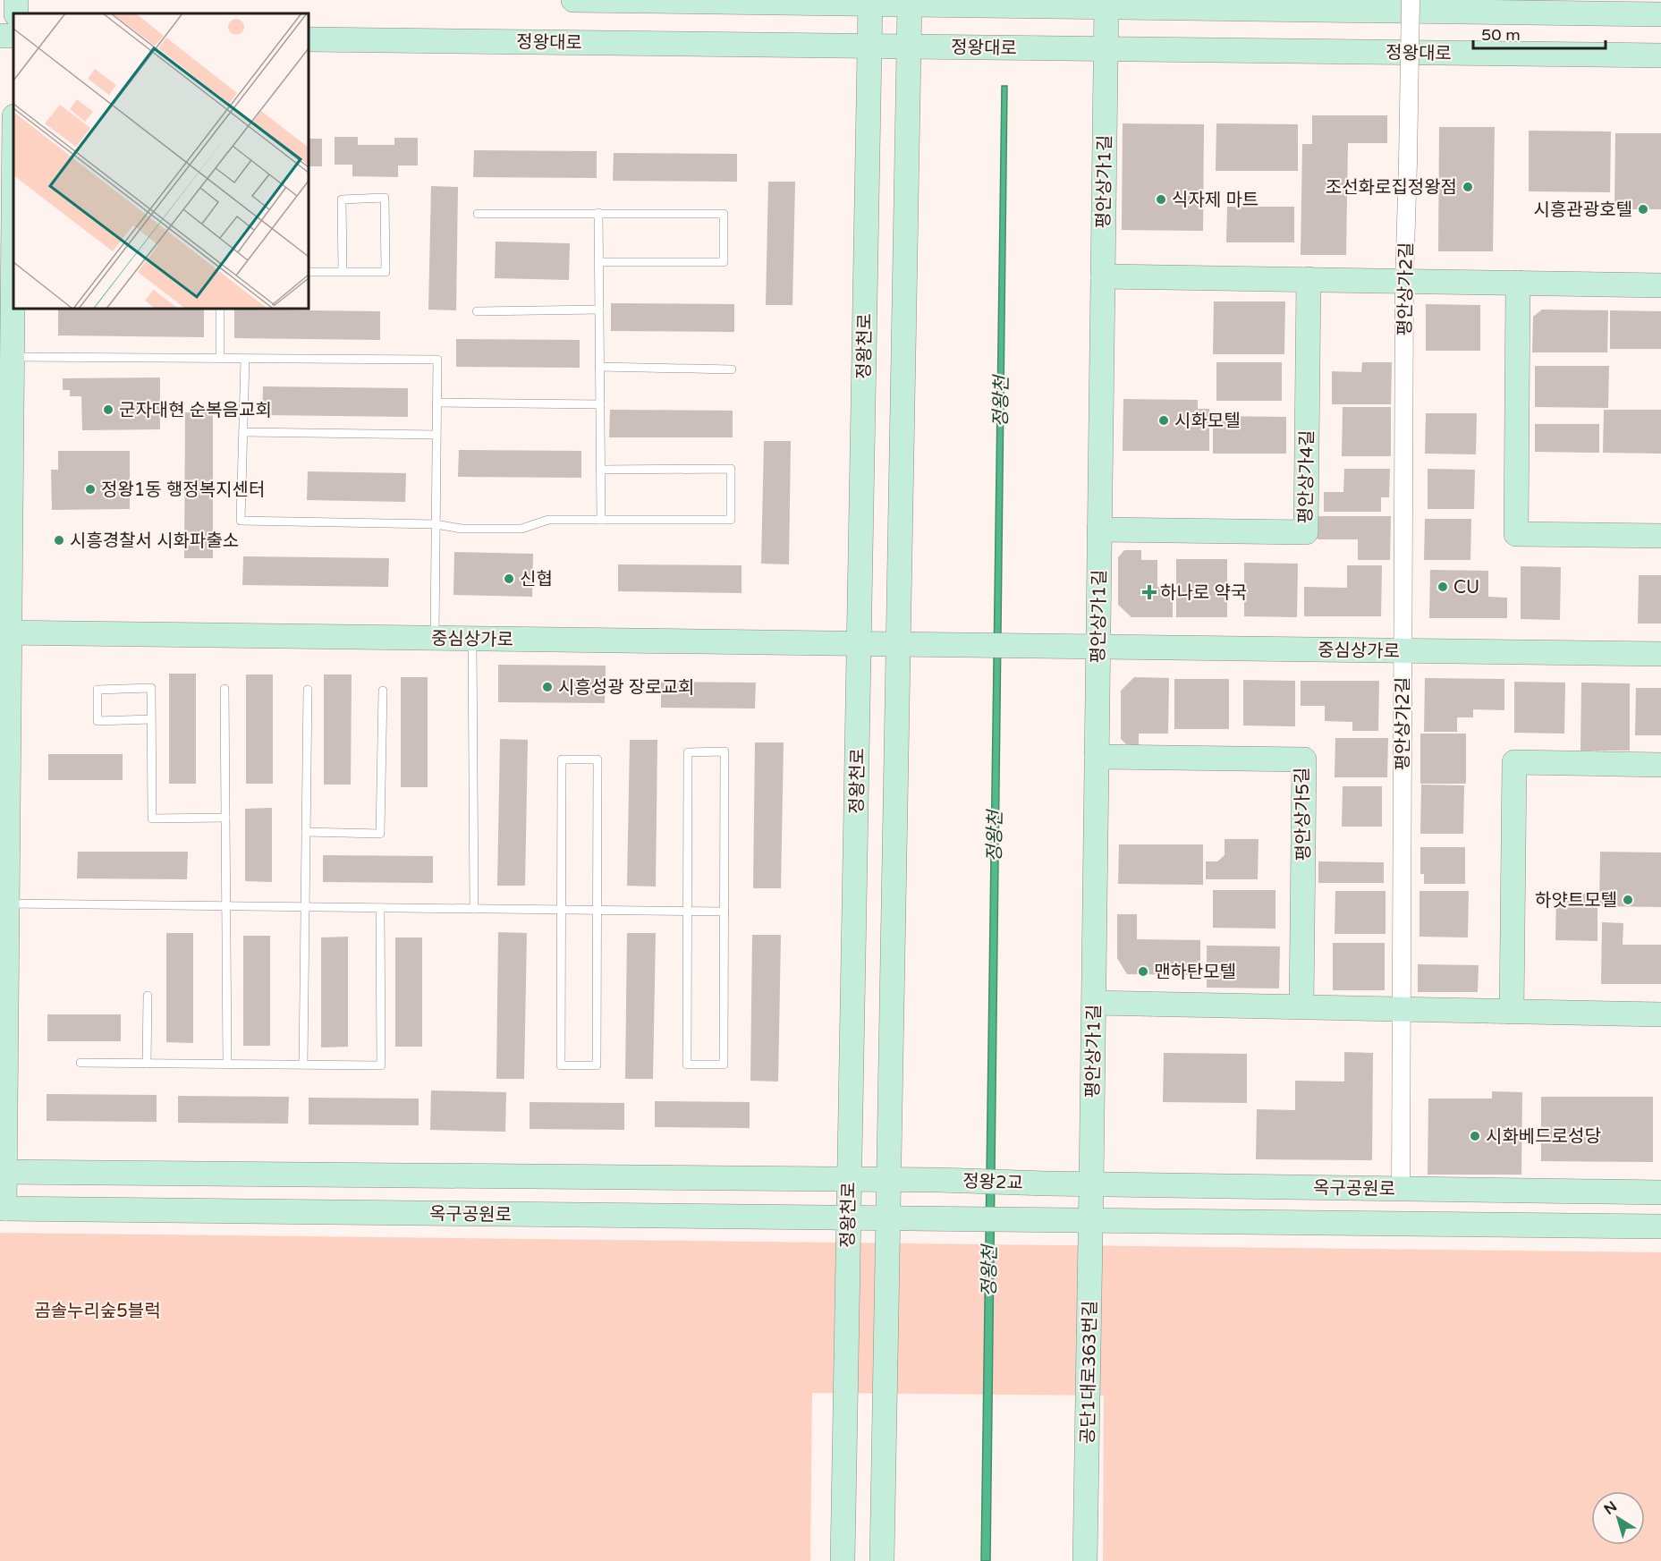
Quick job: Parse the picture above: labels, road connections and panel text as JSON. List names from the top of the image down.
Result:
{
  "streets": {
    "street": [
      "정왕대로",
      "평안상가1길",
      "평안상가2길",
      "정왕천로",
      "평안상가4길",
      "중심상가로",
      "평안상가5길",
      "정왕2교",
      "옥구공원로",
      "공단1대로363번길"
    ]
  },
  "crossings": [
    ["정왕대로", "평안상가1길"],
    ["정왕대로", "정왕천로"],
    ["평안상가1길", "평안상가4길"],
    ["평안상가1길", "중심상가로"],
    ["평안상가1길", "평안상가5길"],
    ["평안상가1길", "옥구공원로"],
    ["평안상가1길", "공단1대로363번길"],
    ["평안상가2길", "중심상가로"],
    ["평안상가2길", "옥구공원로"],
    ["정왕천로", "중심상가로"],
    ["정왕천로", "옥구공원로"],
    ["정왕2교", "옥구공원로"],
    ["옥구공원로", "공단1대로363번길"]
  ],
  "water": ["정왕천"],
  "parks": ["곰솔누리숲5블럭"],
  "places": {
    "other": [
      "조선화로집정왕점",
      "식자제 마트",
      "시흥관광호텔",
      "군자대현 순복음교회",
      "시화모텔",
      "정왕1동 행정복지센터",
      "시흥경찰서 시화파출소",
      "신협",
      "CU",
      "시흥성광 장로교회",
      "하얏트모텔",
      "맨하탄모텔",
      "시화베드로성당"
    ],
    "health": ["하나로 약국"]
  },
  "scale_bar": "50 m",
  "north": "top left"
}
